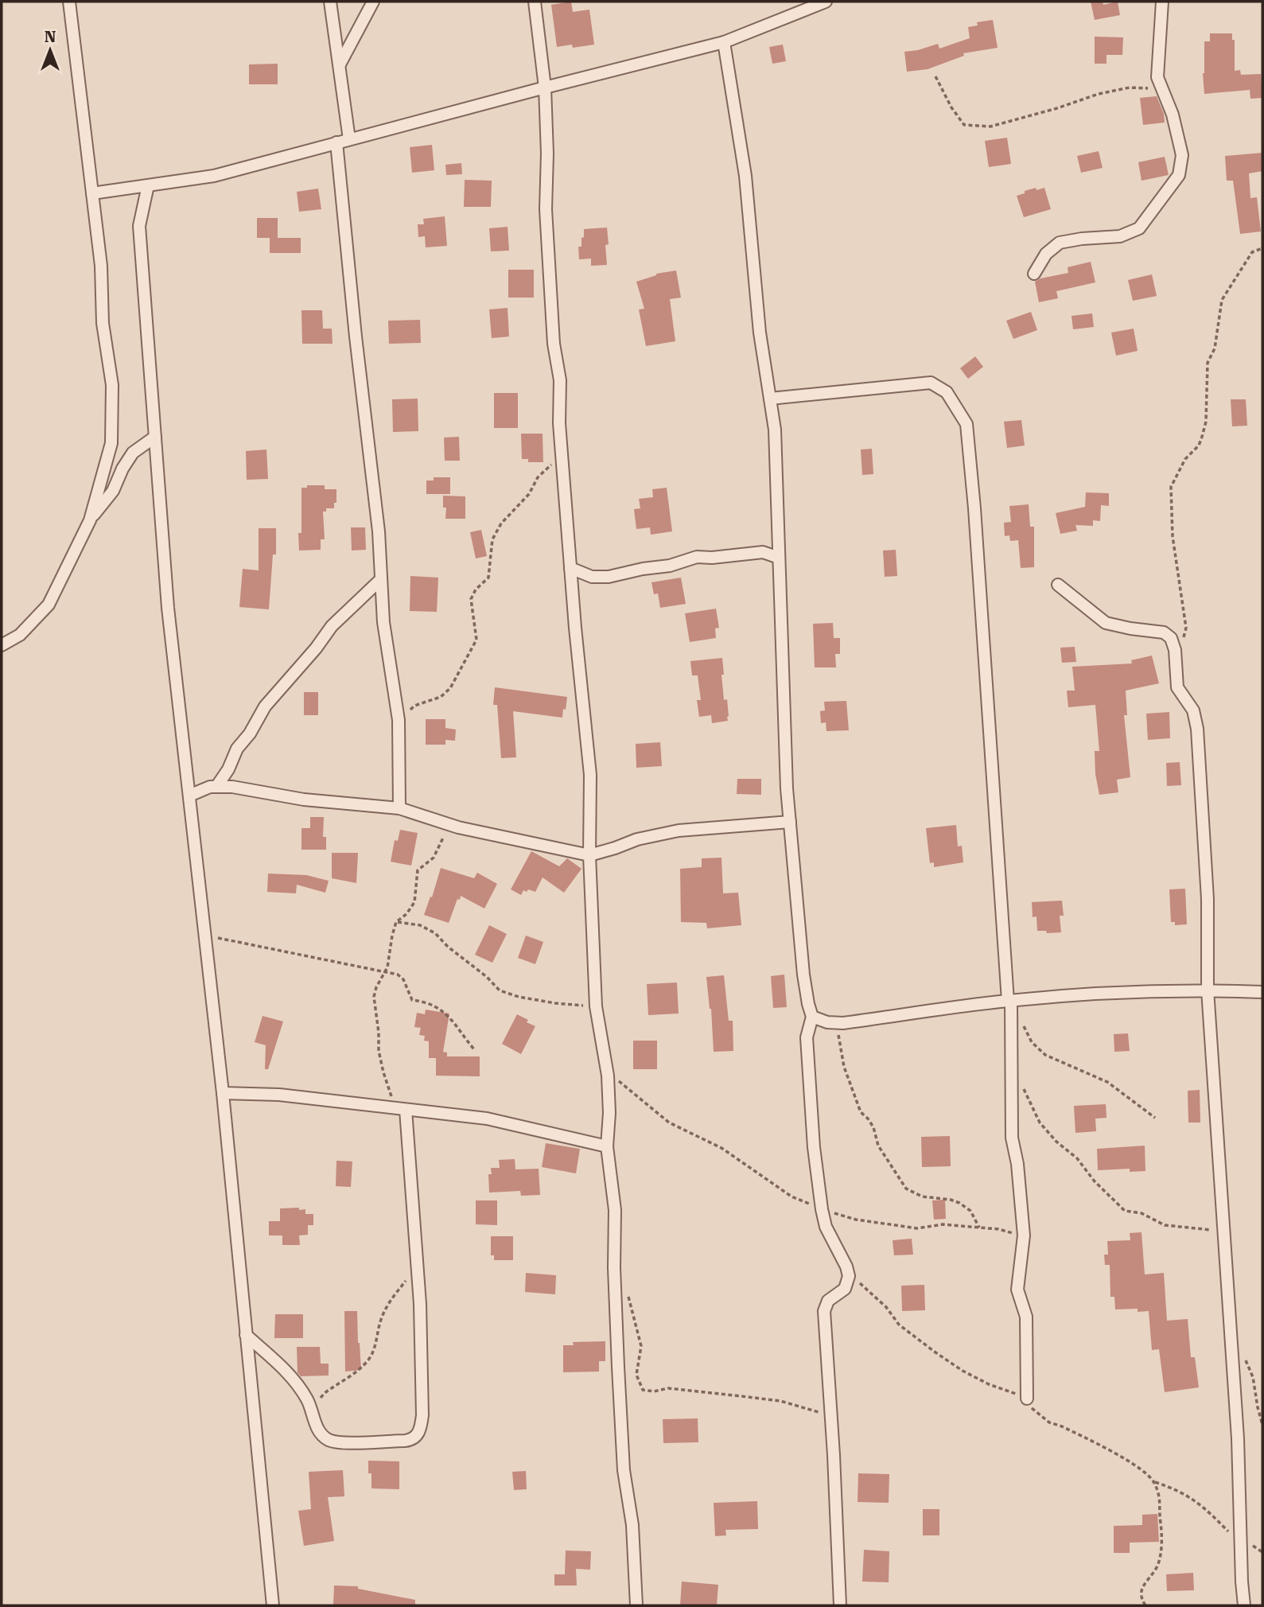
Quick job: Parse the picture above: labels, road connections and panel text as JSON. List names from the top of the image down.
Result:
{
  "north": "top"
}
